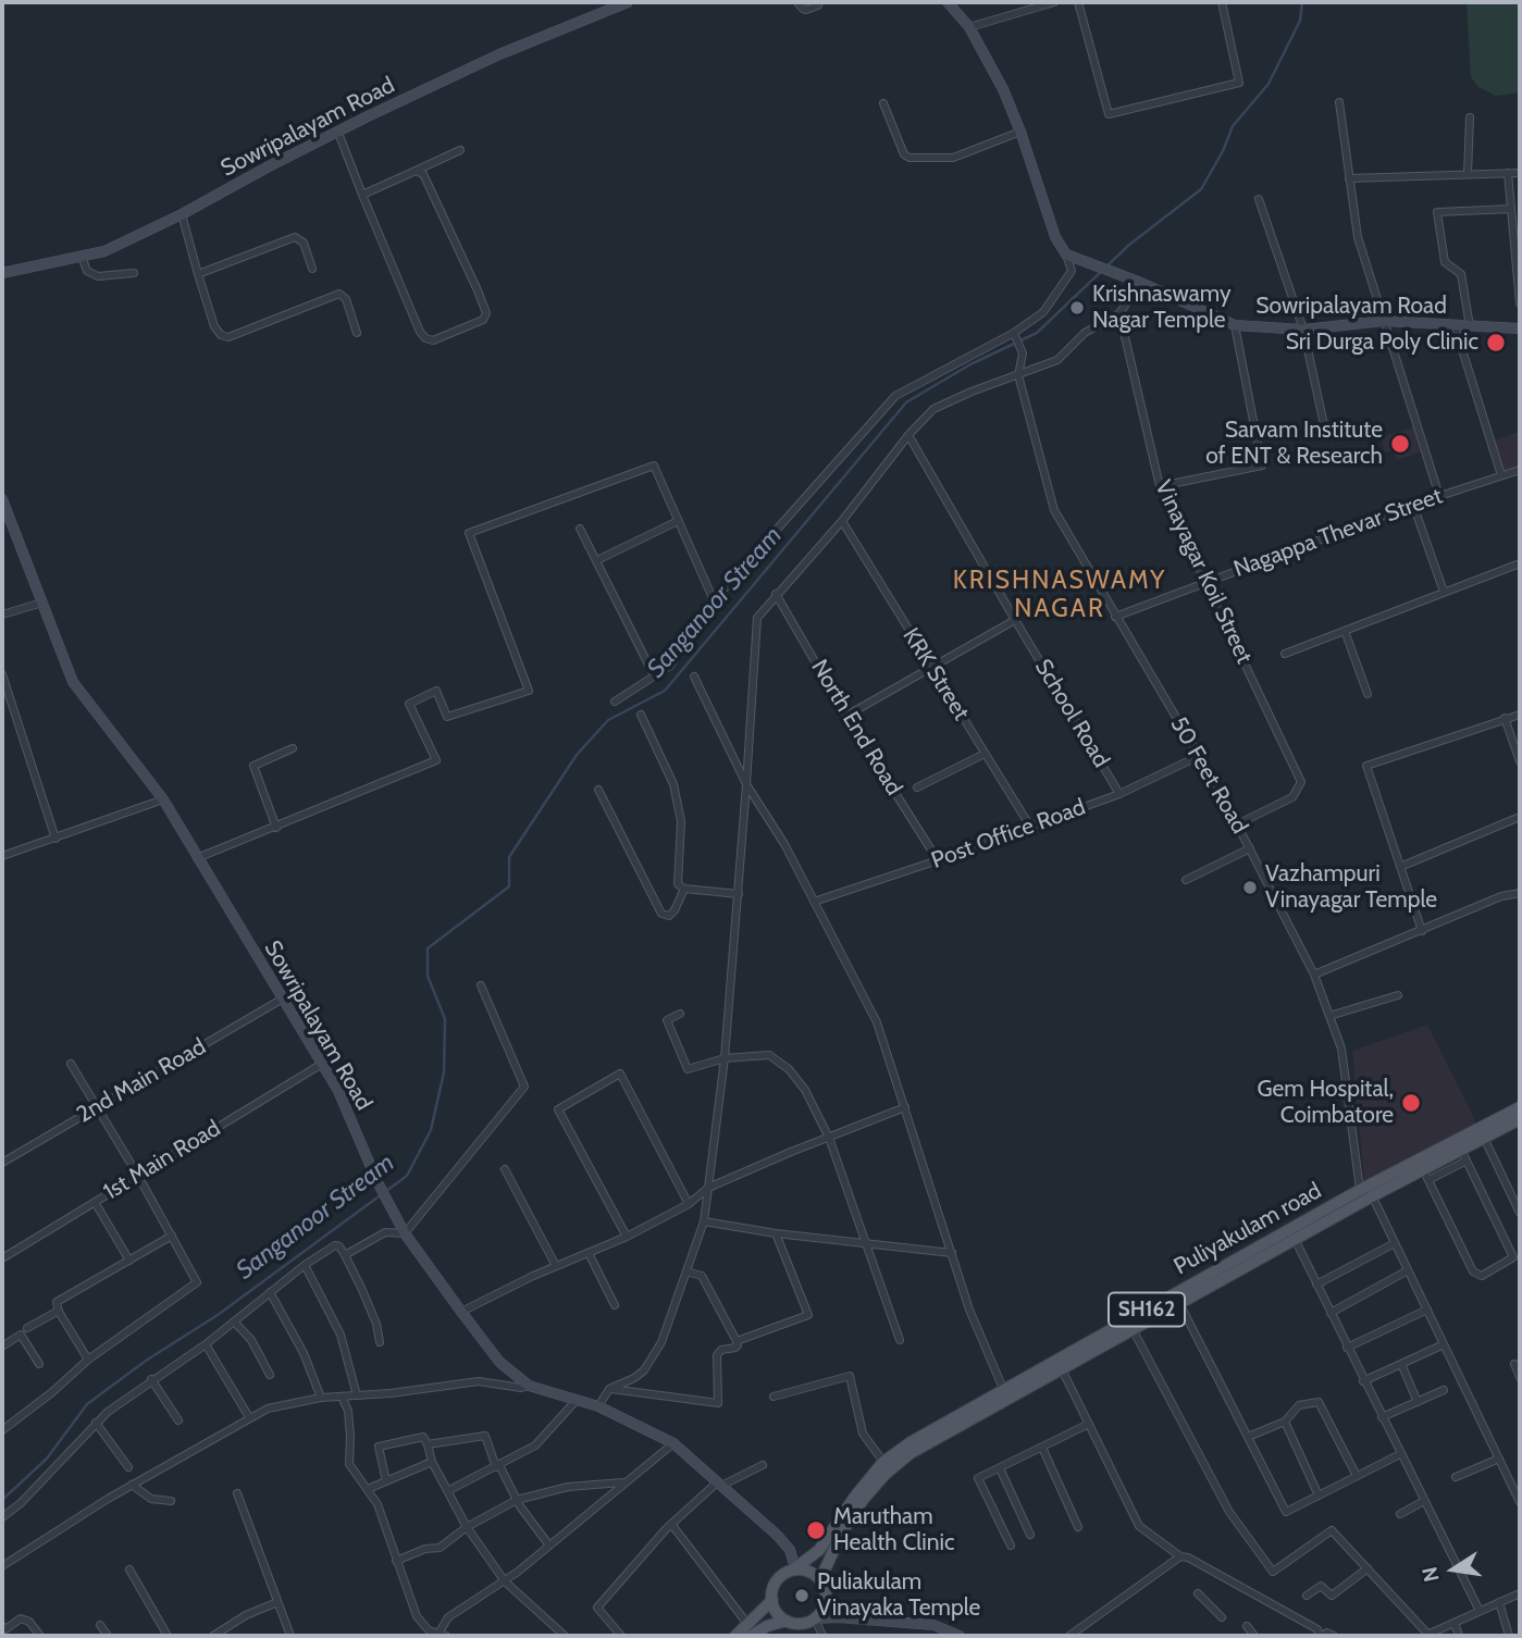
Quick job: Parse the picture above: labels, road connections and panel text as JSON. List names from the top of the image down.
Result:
{
  "streets": {
    "main road": ["Puliyakulam road", "SH162"],
    "street": [
      "Sowripalayam Road",
      "Nagappa Thevar Street",
      "Vinayagar Koil Street",
      "KRK Street",
      "School Road",
      "North End Road",
      "50 Feet Road",
      "Post Office Road",
      "2nd Main Road",
      "1st Main Road"
    ]
  },
  "crossings": [
    ["Sowripalayam Road", "2nd Main Road"],
    ["Sowripalayam Road", "1st Main Road"],
    ["Sowripalayam Road", "Puliyakulam road"],
    ["Nagappa Thevar Street", "Vinayagar Koil Street"],
    ["Nagappa Thevar Street", "50 Feet Road"],
    ["Vinayagar Koil Street", "50 Feet Road"],
    ["KRK Street", "Post Office Road"],
    ["School Road", "Post Office Road"],
    ["North End Road", "Post Office Road"],
    ["50 Feet Road", "Post Office Road"],
    ["50 Feet Road", "Puliyakulam road"]
  ],
  "districts": ["KRISHNASWAMY NAGAR"],
  "water": ["Sanganoor Stream"],
  "places": [
    "Krishnaswamy Nagar Temple",
    "Sri Durga Poly Clinic",
    "Sarvam Institute of ENT & Research",
    "Vazhampuri Vinayagar Temple",
    "Gem Hospital, Coimbatore",
    "Marutham Health Clinic",
    "Puliakulam Vinayaka Temple"
  ],
  "north": "left"
}
